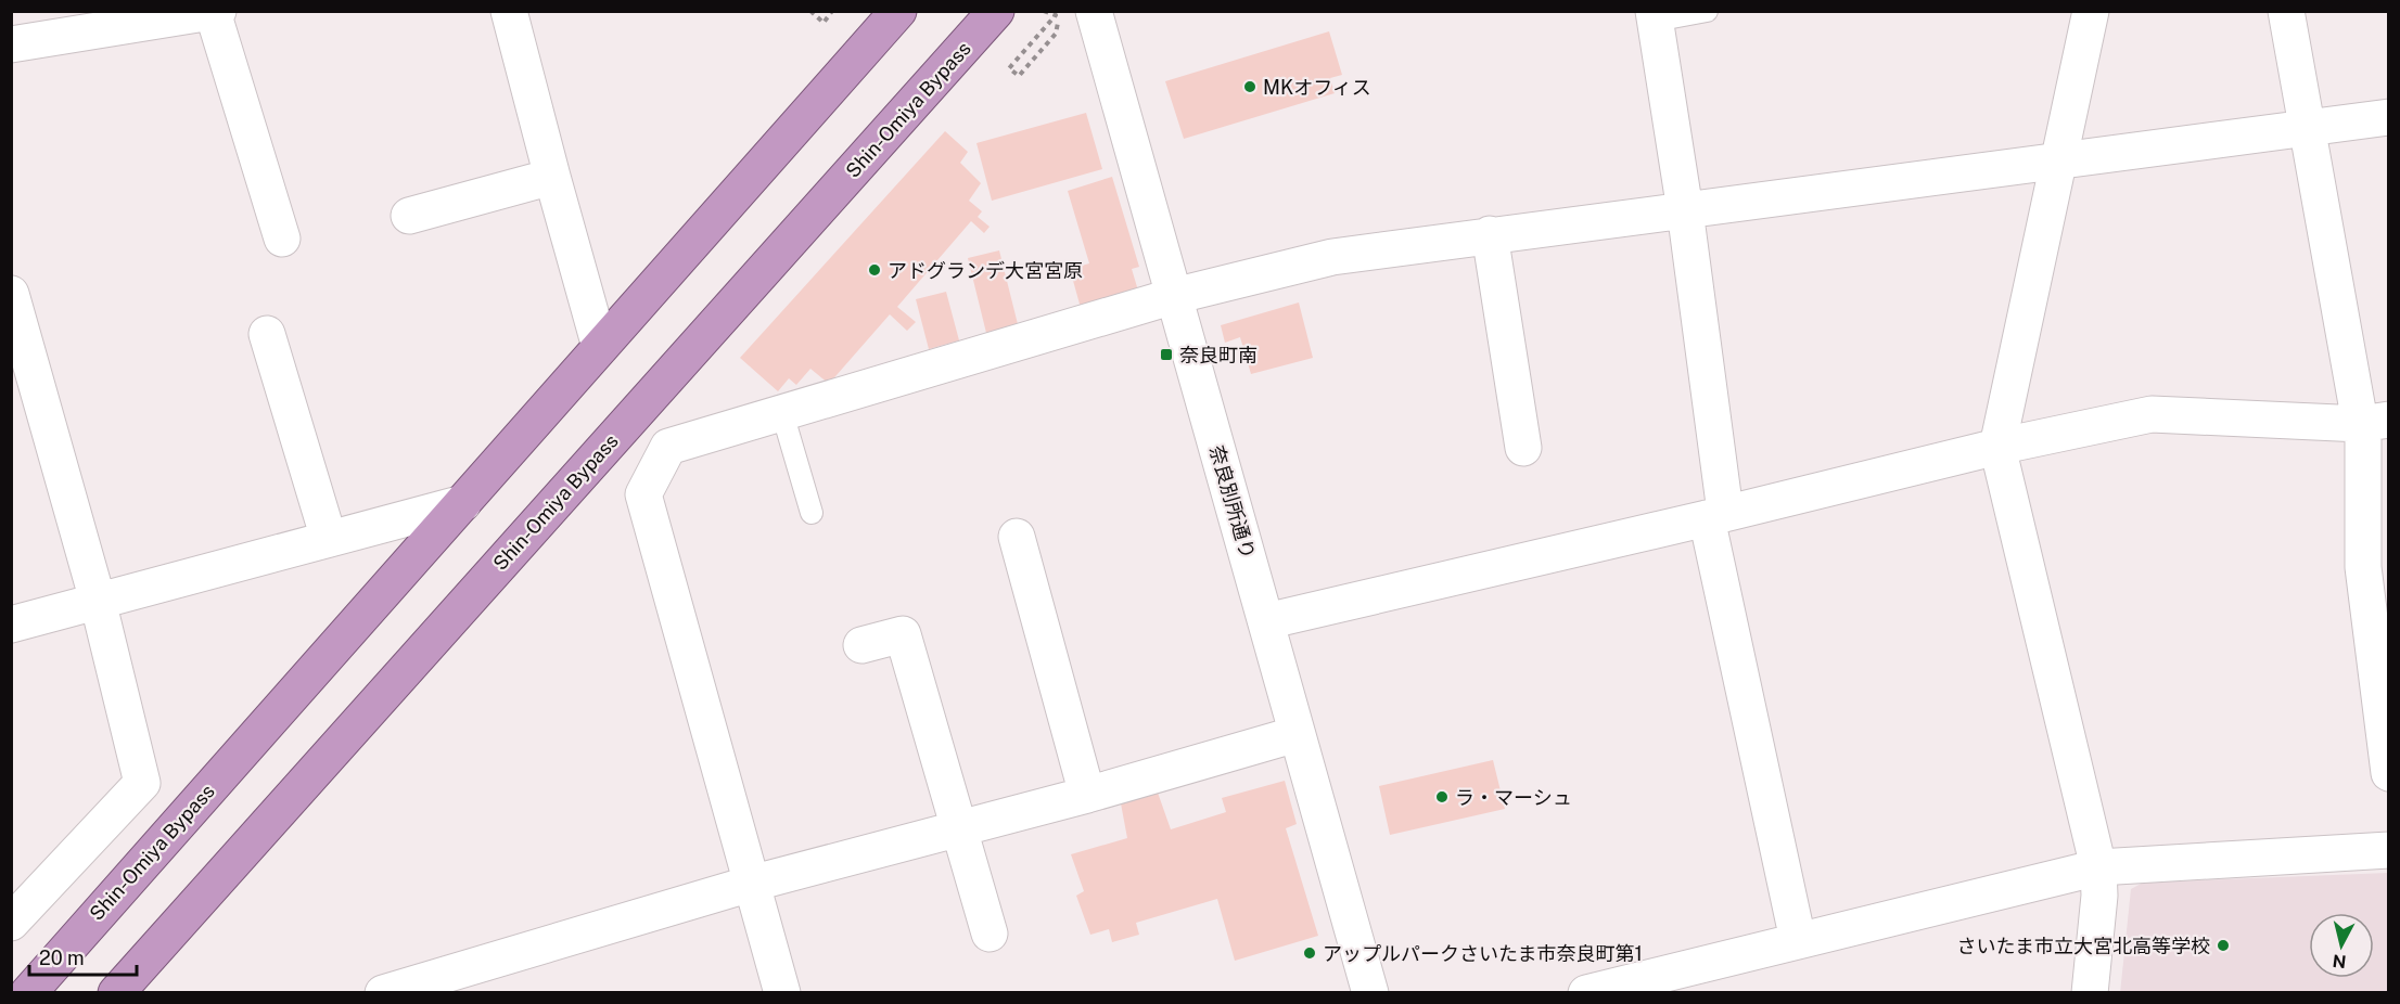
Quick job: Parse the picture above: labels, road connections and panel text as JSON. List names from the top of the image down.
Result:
{
  "streets": {
    "highway": ["Shin-Omiya Bypass"],
    "street": ["奈良別所通り"]
  },
  "places": {
    "other": [
      "MKオフィス",
      "アドグランデ大宮宮原",
      "ラ・マーシュ",
      "さいたま市立大宮北高等学校",
      "アップルパークさいたま市奈良町第1"
    ],
    "transit": ["奈良町南"]
  },
  "scale_bar": "20 m",
  "north": "bottom"
}
